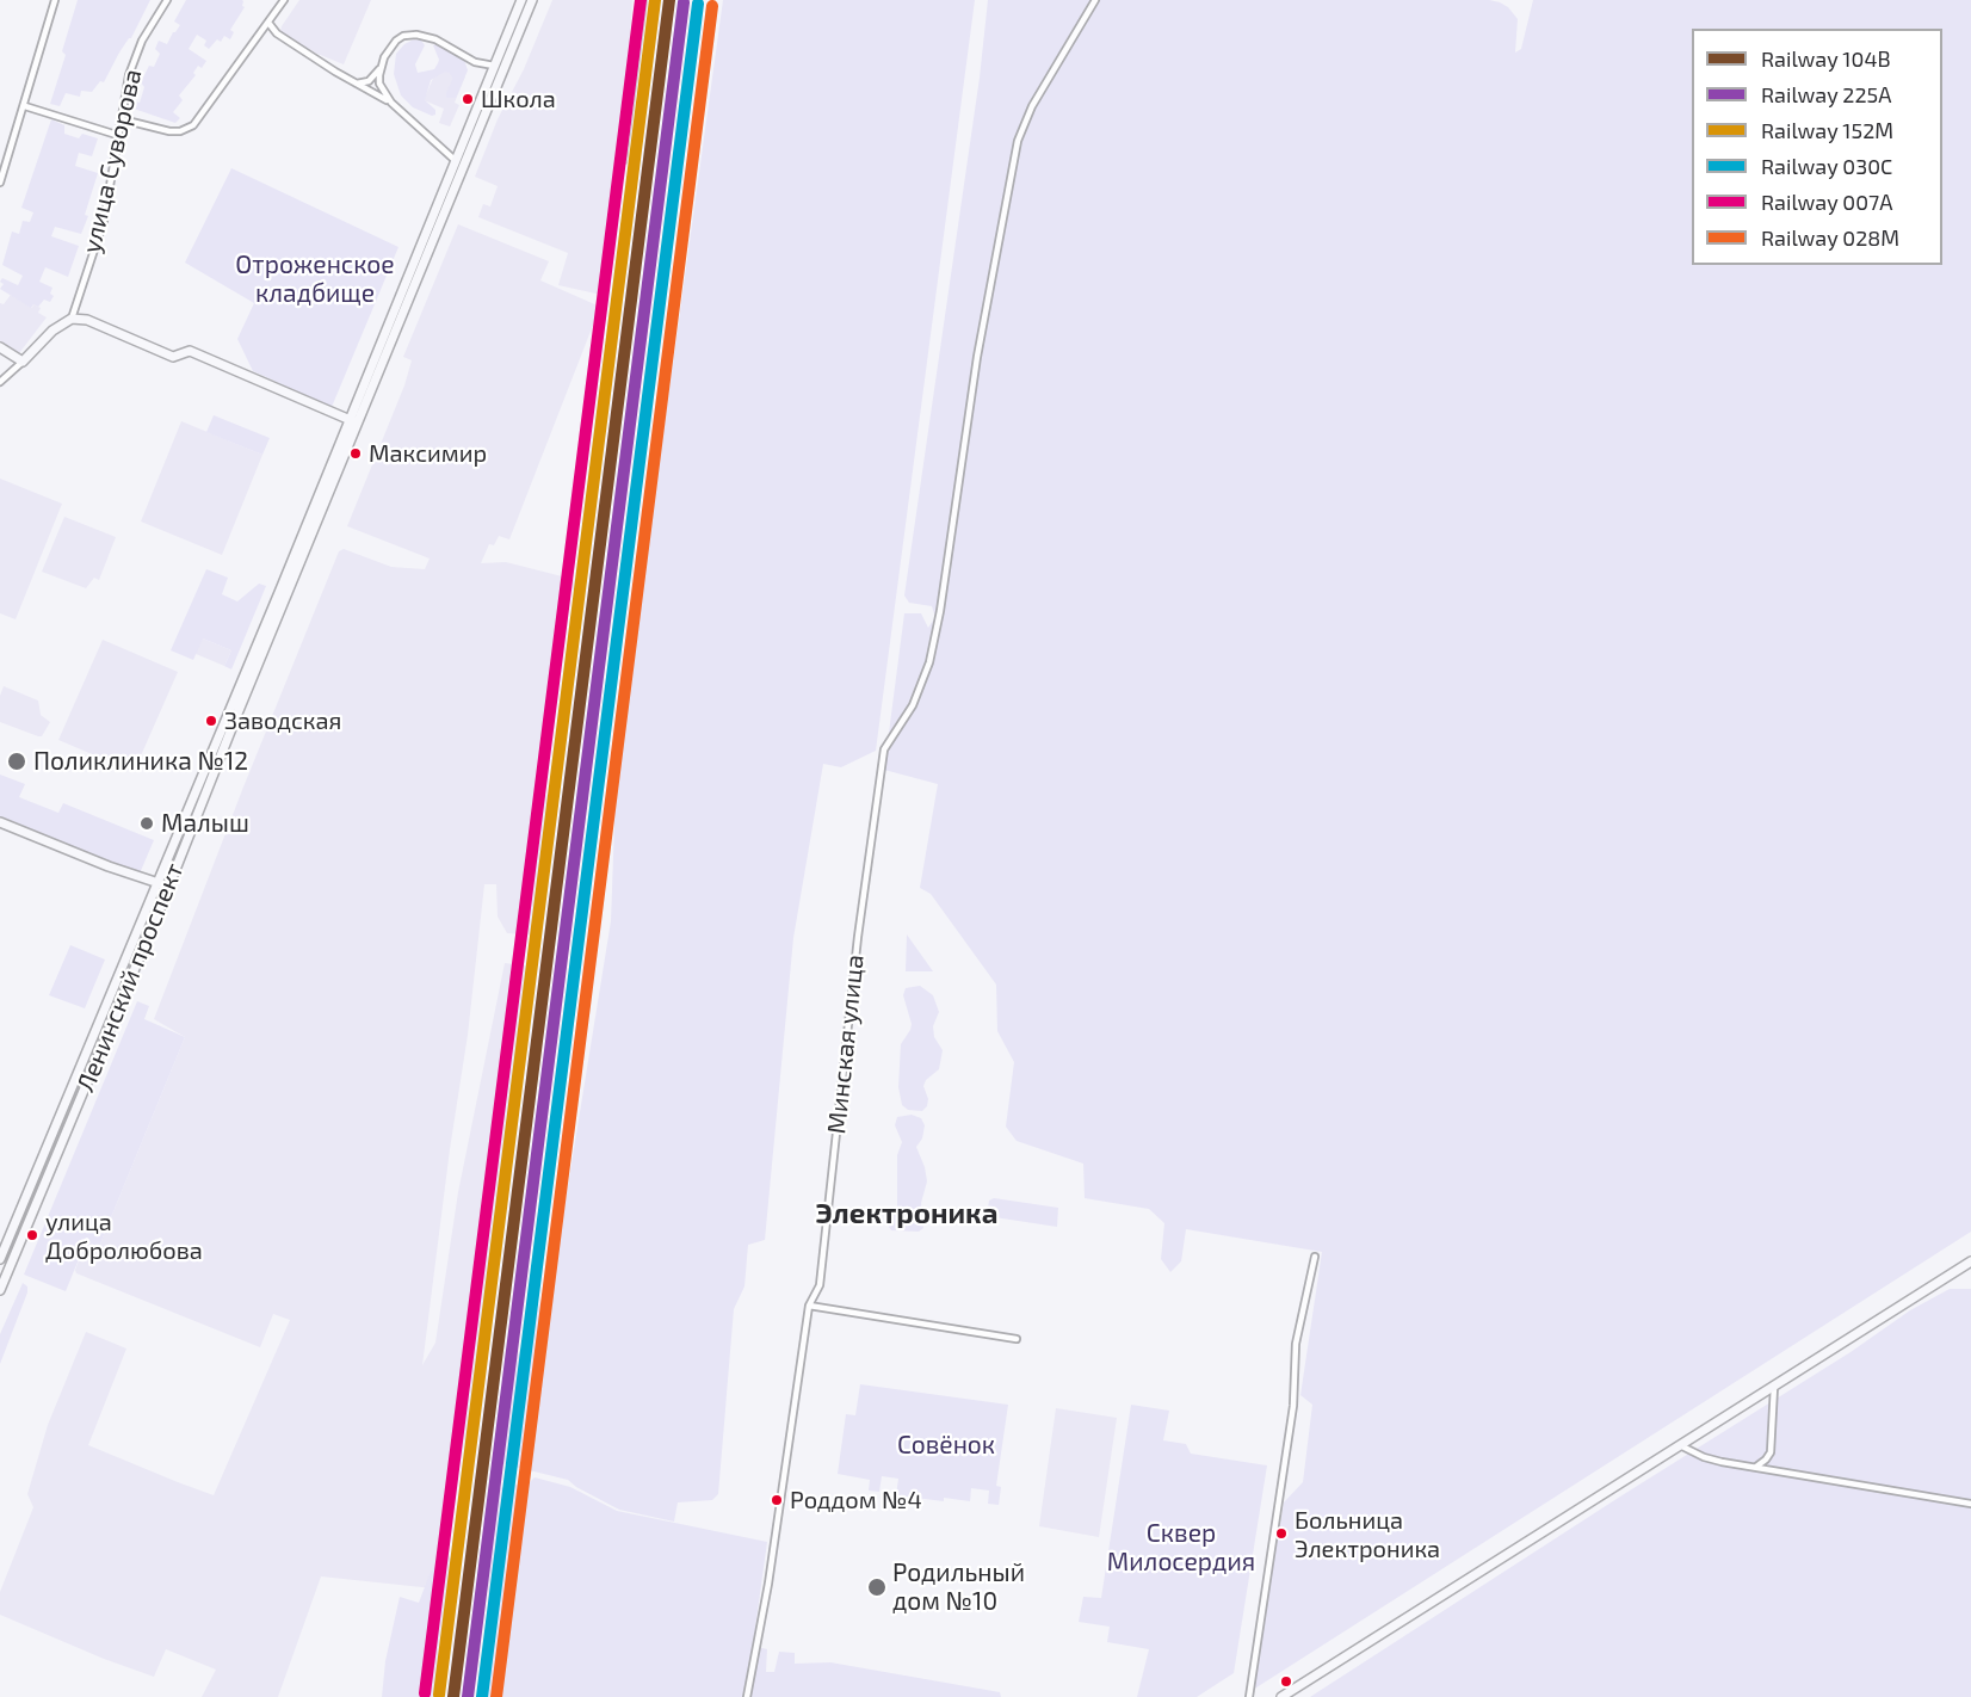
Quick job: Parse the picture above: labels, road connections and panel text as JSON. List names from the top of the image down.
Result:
{
  "streets": {
    "main road": ["Ленинский проспект"],
    "street": ["улица Суворова", "Минская улица"]
  },
  "districts": ["Электроника"],
  "parks": ["Отроженское кладбище", "Совёнок", "Сквер Милосердия"],
  "places": [
    "Школа",
    "Максимир",
    "Заводская",
    "Поликлиника №12",
    "Малыш",
    "улица Добролюбова",
    "Роддом №4",
    "Больница Электроника",
    "Родильный дом №10"
  ],
  "lines": [
    "rail line 104В",
    "rail line 152М",
    "rail line 007А",
    "rail line 225А",
    "rail line 030C",
    "rail line 028М"
  ],
  "legend": [
    "Railway 104В",
    "Railway 225А",
    "Railway 152М",
    "Railway 030C",
    "Railway 007А",
    "Railway 028М"
  ]
}
